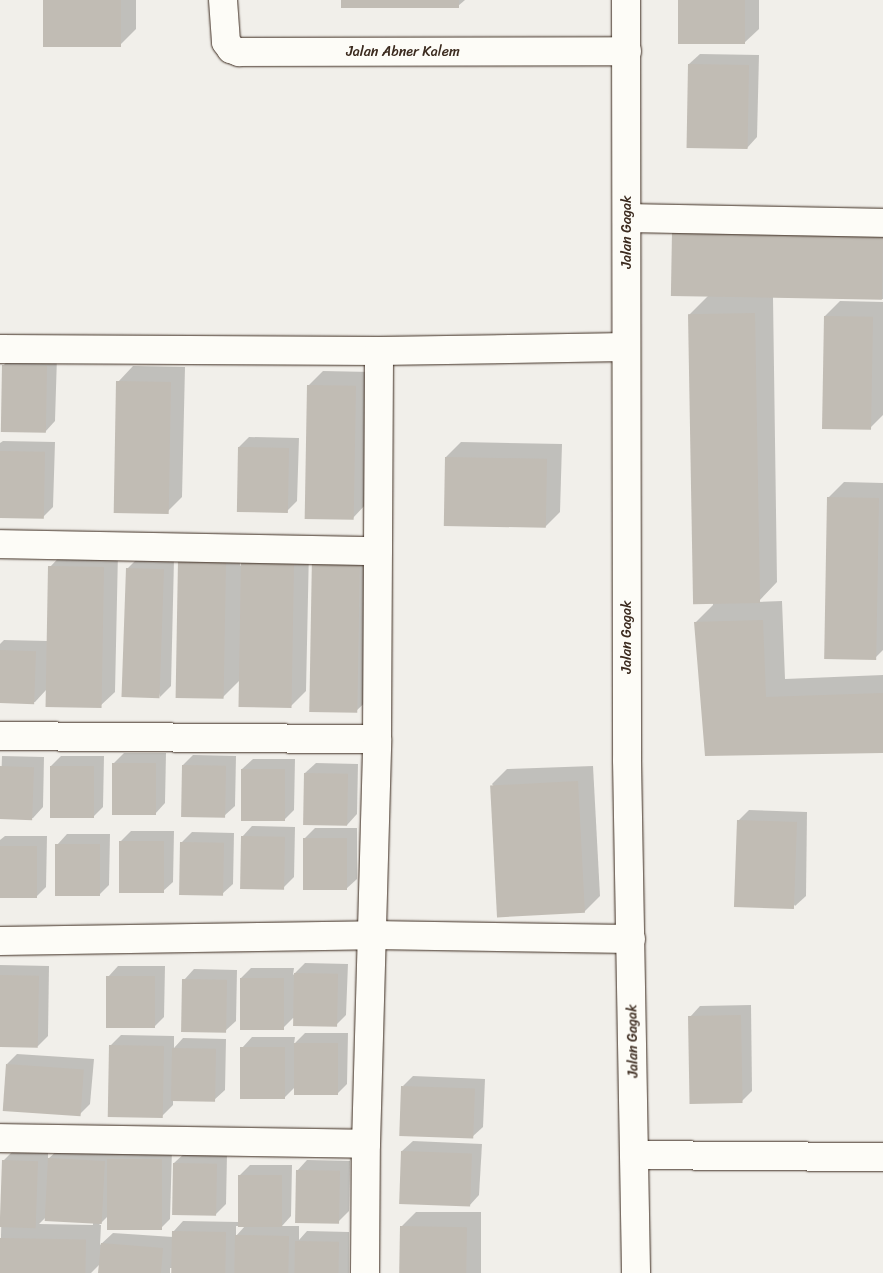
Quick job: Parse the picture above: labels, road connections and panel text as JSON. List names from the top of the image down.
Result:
{
  "streets": {
    "street": ["Jalan Abner Kalem", "Jalan Gagak"]
  },
  "crossings": [
    ["Jalan Abner Kalem", "Jalan Gagak"]
  ]
}
